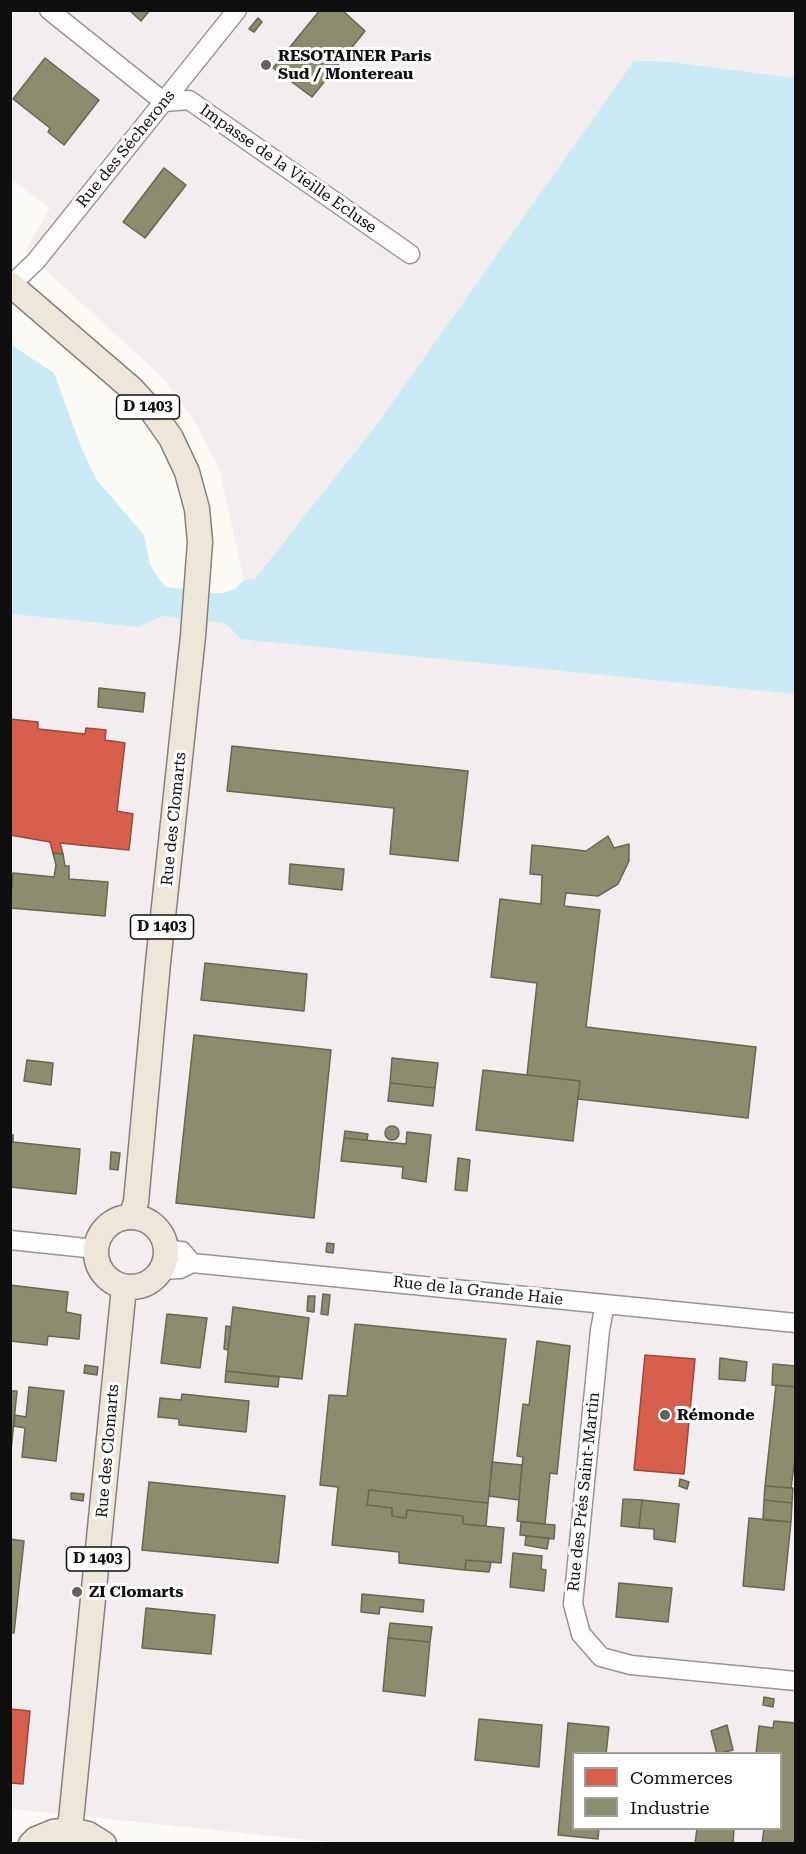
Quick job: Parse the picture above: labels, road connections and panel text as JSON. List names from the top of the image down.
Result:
{
  "streets": {
    "main road": ["D 1403", "Rue des Clomarts"],
    "street": [
      "Rue des Sécherons",
      "Impasse de la Vieille Ecluse",
      "Rue de la Grande Haie",
      "Rue des Prés Saint-Martin"
    ]
  },
  "crossings": [
    ["Rue des Sécherons", "Impasse de la Vieille Ecluse"],
    ["Rue des Sécherons", "Rue des Clomarts"],
    ["Rue des Clomarts", "Rue de la Grande Haie"],
    ["Rue de la Grande Haie", "Rue des Prés Saint-Martin"]
  ],
  "places": ["RESOTAINER Paris Sud / Montereau", "Rémonde", "ZI Clomarts"],
  "legend": ["Commerces", "Industrie"]
}
